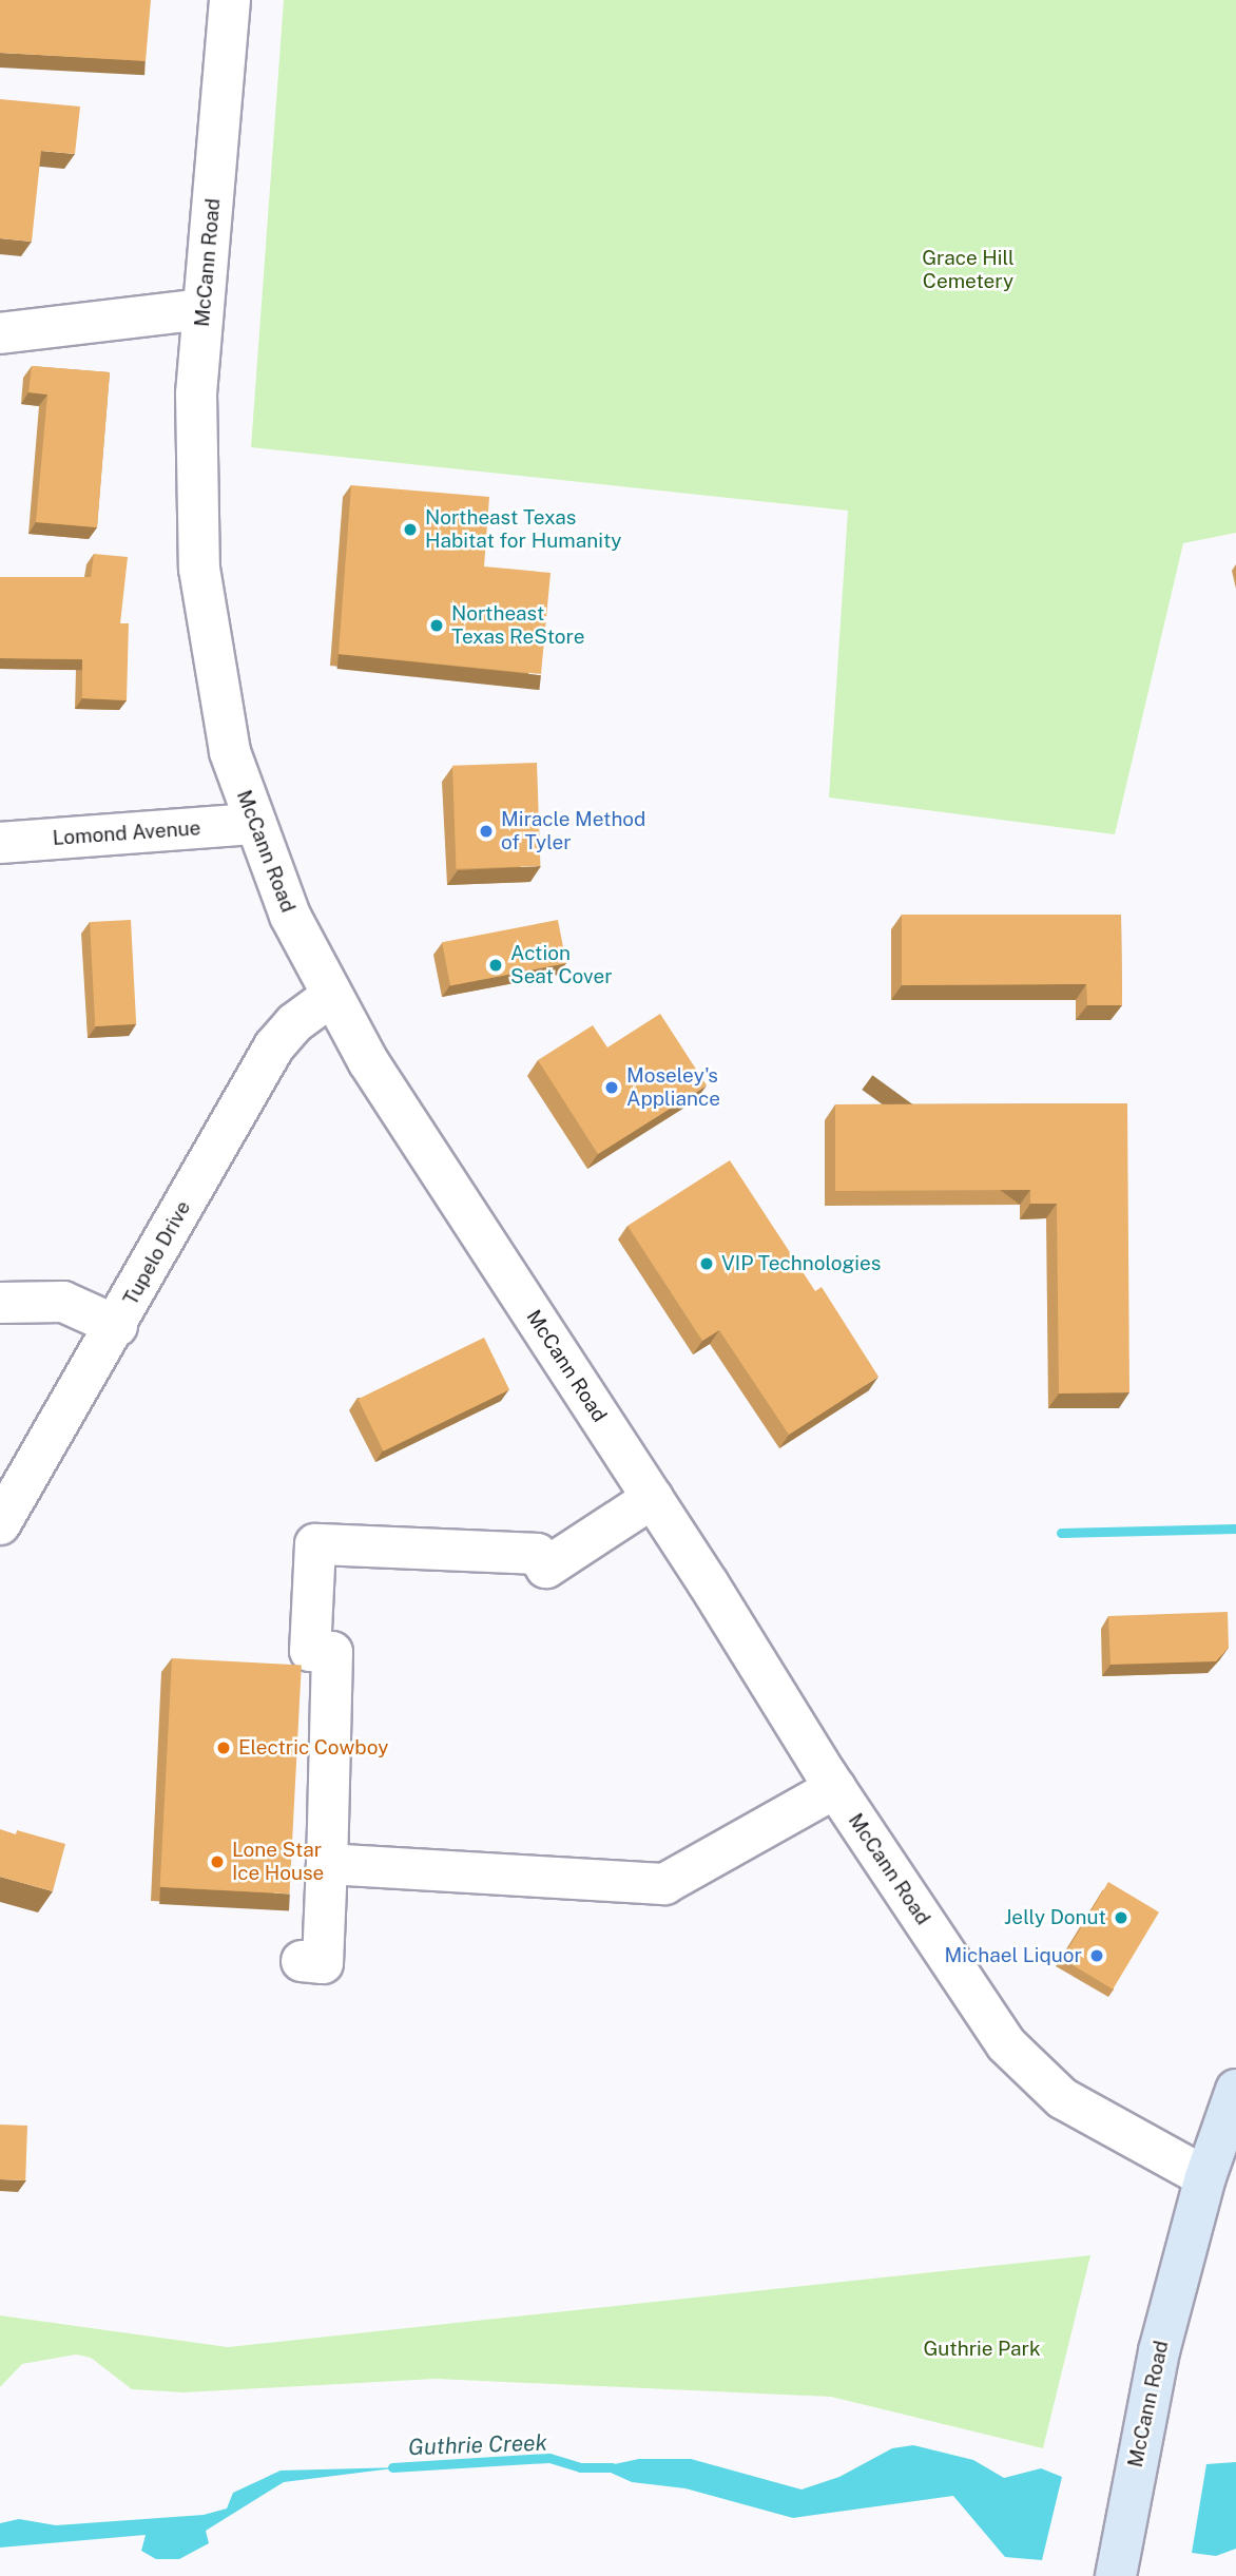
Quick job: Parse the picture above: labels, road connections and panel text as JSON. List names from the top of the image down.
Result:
{
  "streets": {
    "main road": ["McCann Road"],
    "street": ["Lomond Avenue", "Tupelo Drive"]
  },
  "crossings": [
    ["McCann Road", "Lomond Avenue"],
    ["McCann Road", "Tupelo Drive"]
  ],
  "water": ["Guthrie Creek"],
  "parks": ["Grace Hill Cemetery", "Guthrie Park"],
  "places": [
    "Northeast Texas Habitat for Humanity",
    "Northeast Texas ReStore",
    "Miracle Method of Tyler",
    "Action Seat Cover",
    "Moseley's Appliance",
    "VIP Technologies",
    "Electric Cowboy",
    "Lone Star Ice House",
    "Jelly Donut",
    "Michael Liquor"
  ]
}
